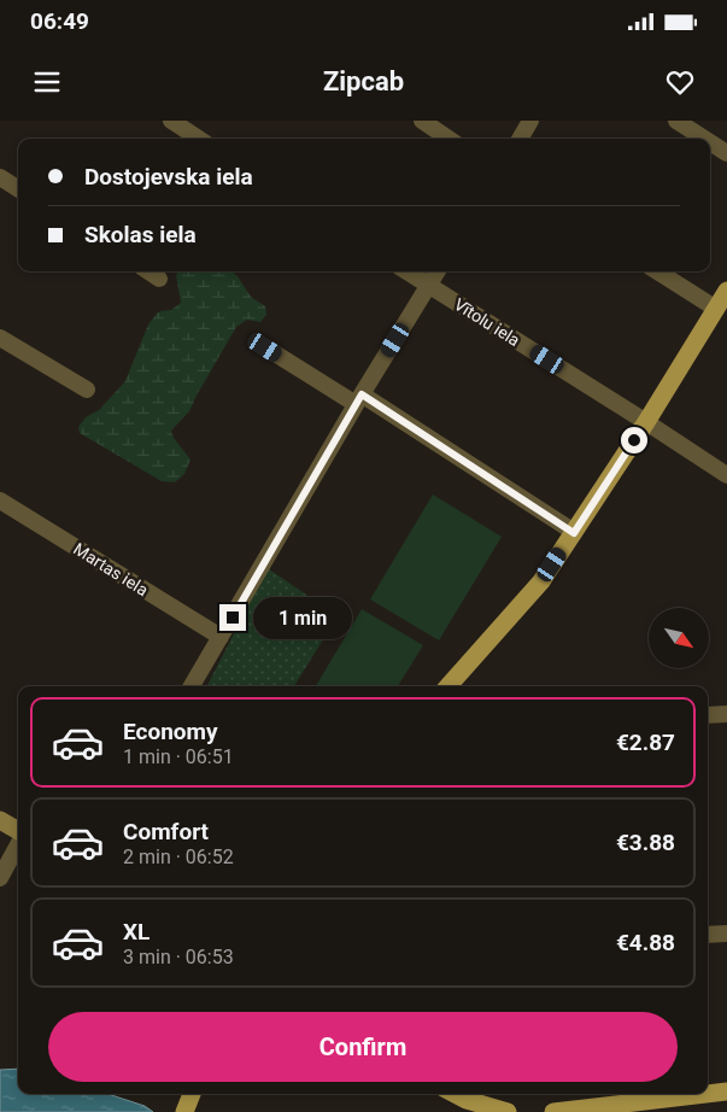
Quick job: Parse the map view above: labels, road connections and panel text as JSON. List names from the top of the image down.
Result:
{
  "streets": {
    "street": ["Vītolu iela", "Martas iela"]
  },
  "north": "bottom right",
  "page": {
    "status": "06:49",
    "header": "Zipcab",
    "banner": ["Dostojevska iela", "Skolas iela"],
    "bubble": "1 min",
    "list": [
      {
        "name": "Economy",
        "note": "1 min · 06:51",
        "value": "€2.87"
      },
      {
        "name": "Comfort",
        "note": "2 min · 06:52",
        "value": "€3.88"
      },
      {
        "name": "XL",
        "note": "3 min · 06:53",
        "value": "€4.88"
      }
    ],
    "buttons": "Confirm"
  }
}
